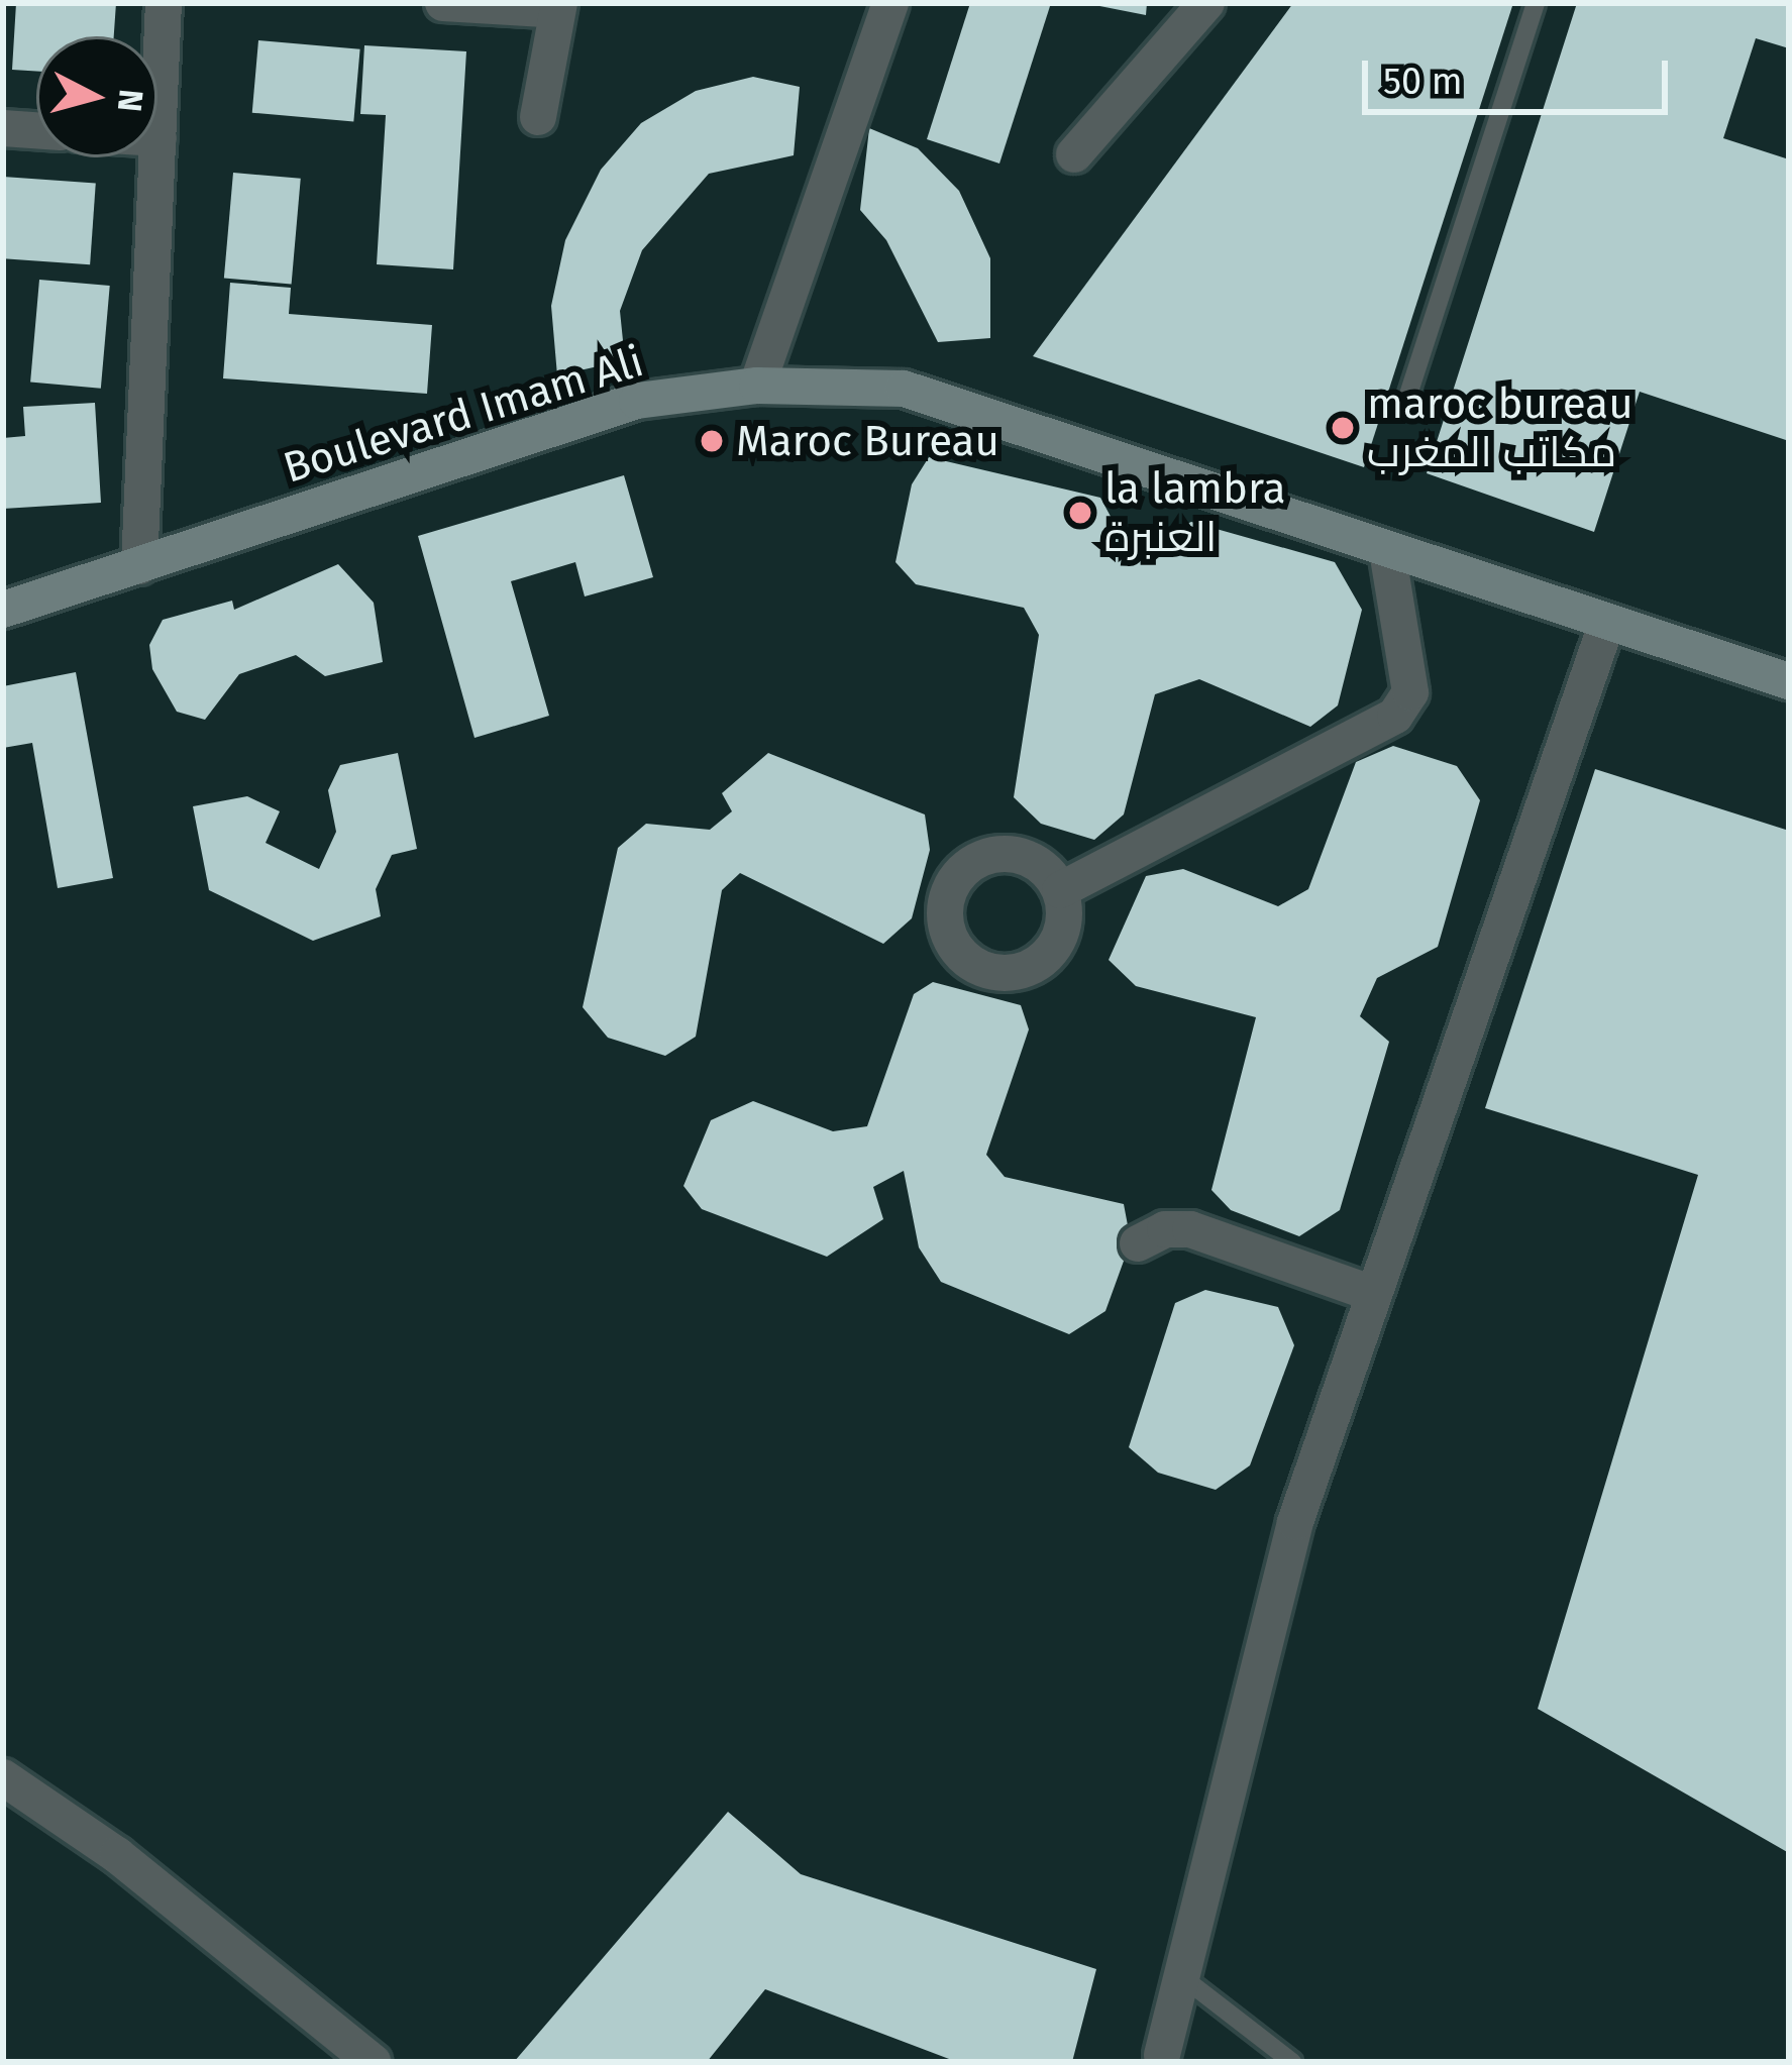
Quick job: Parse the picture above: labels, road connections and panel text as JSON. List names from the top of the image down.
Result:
{
  "streets": {
    "street": ["Boulevard Imam Ali"]
  },
  "places": ["maroc bureau مكاتب المغرب", "Maroc Bureau", "la lambra العنبرة"],
  "scale_bar": "50 m",
  "north": "right"
}
